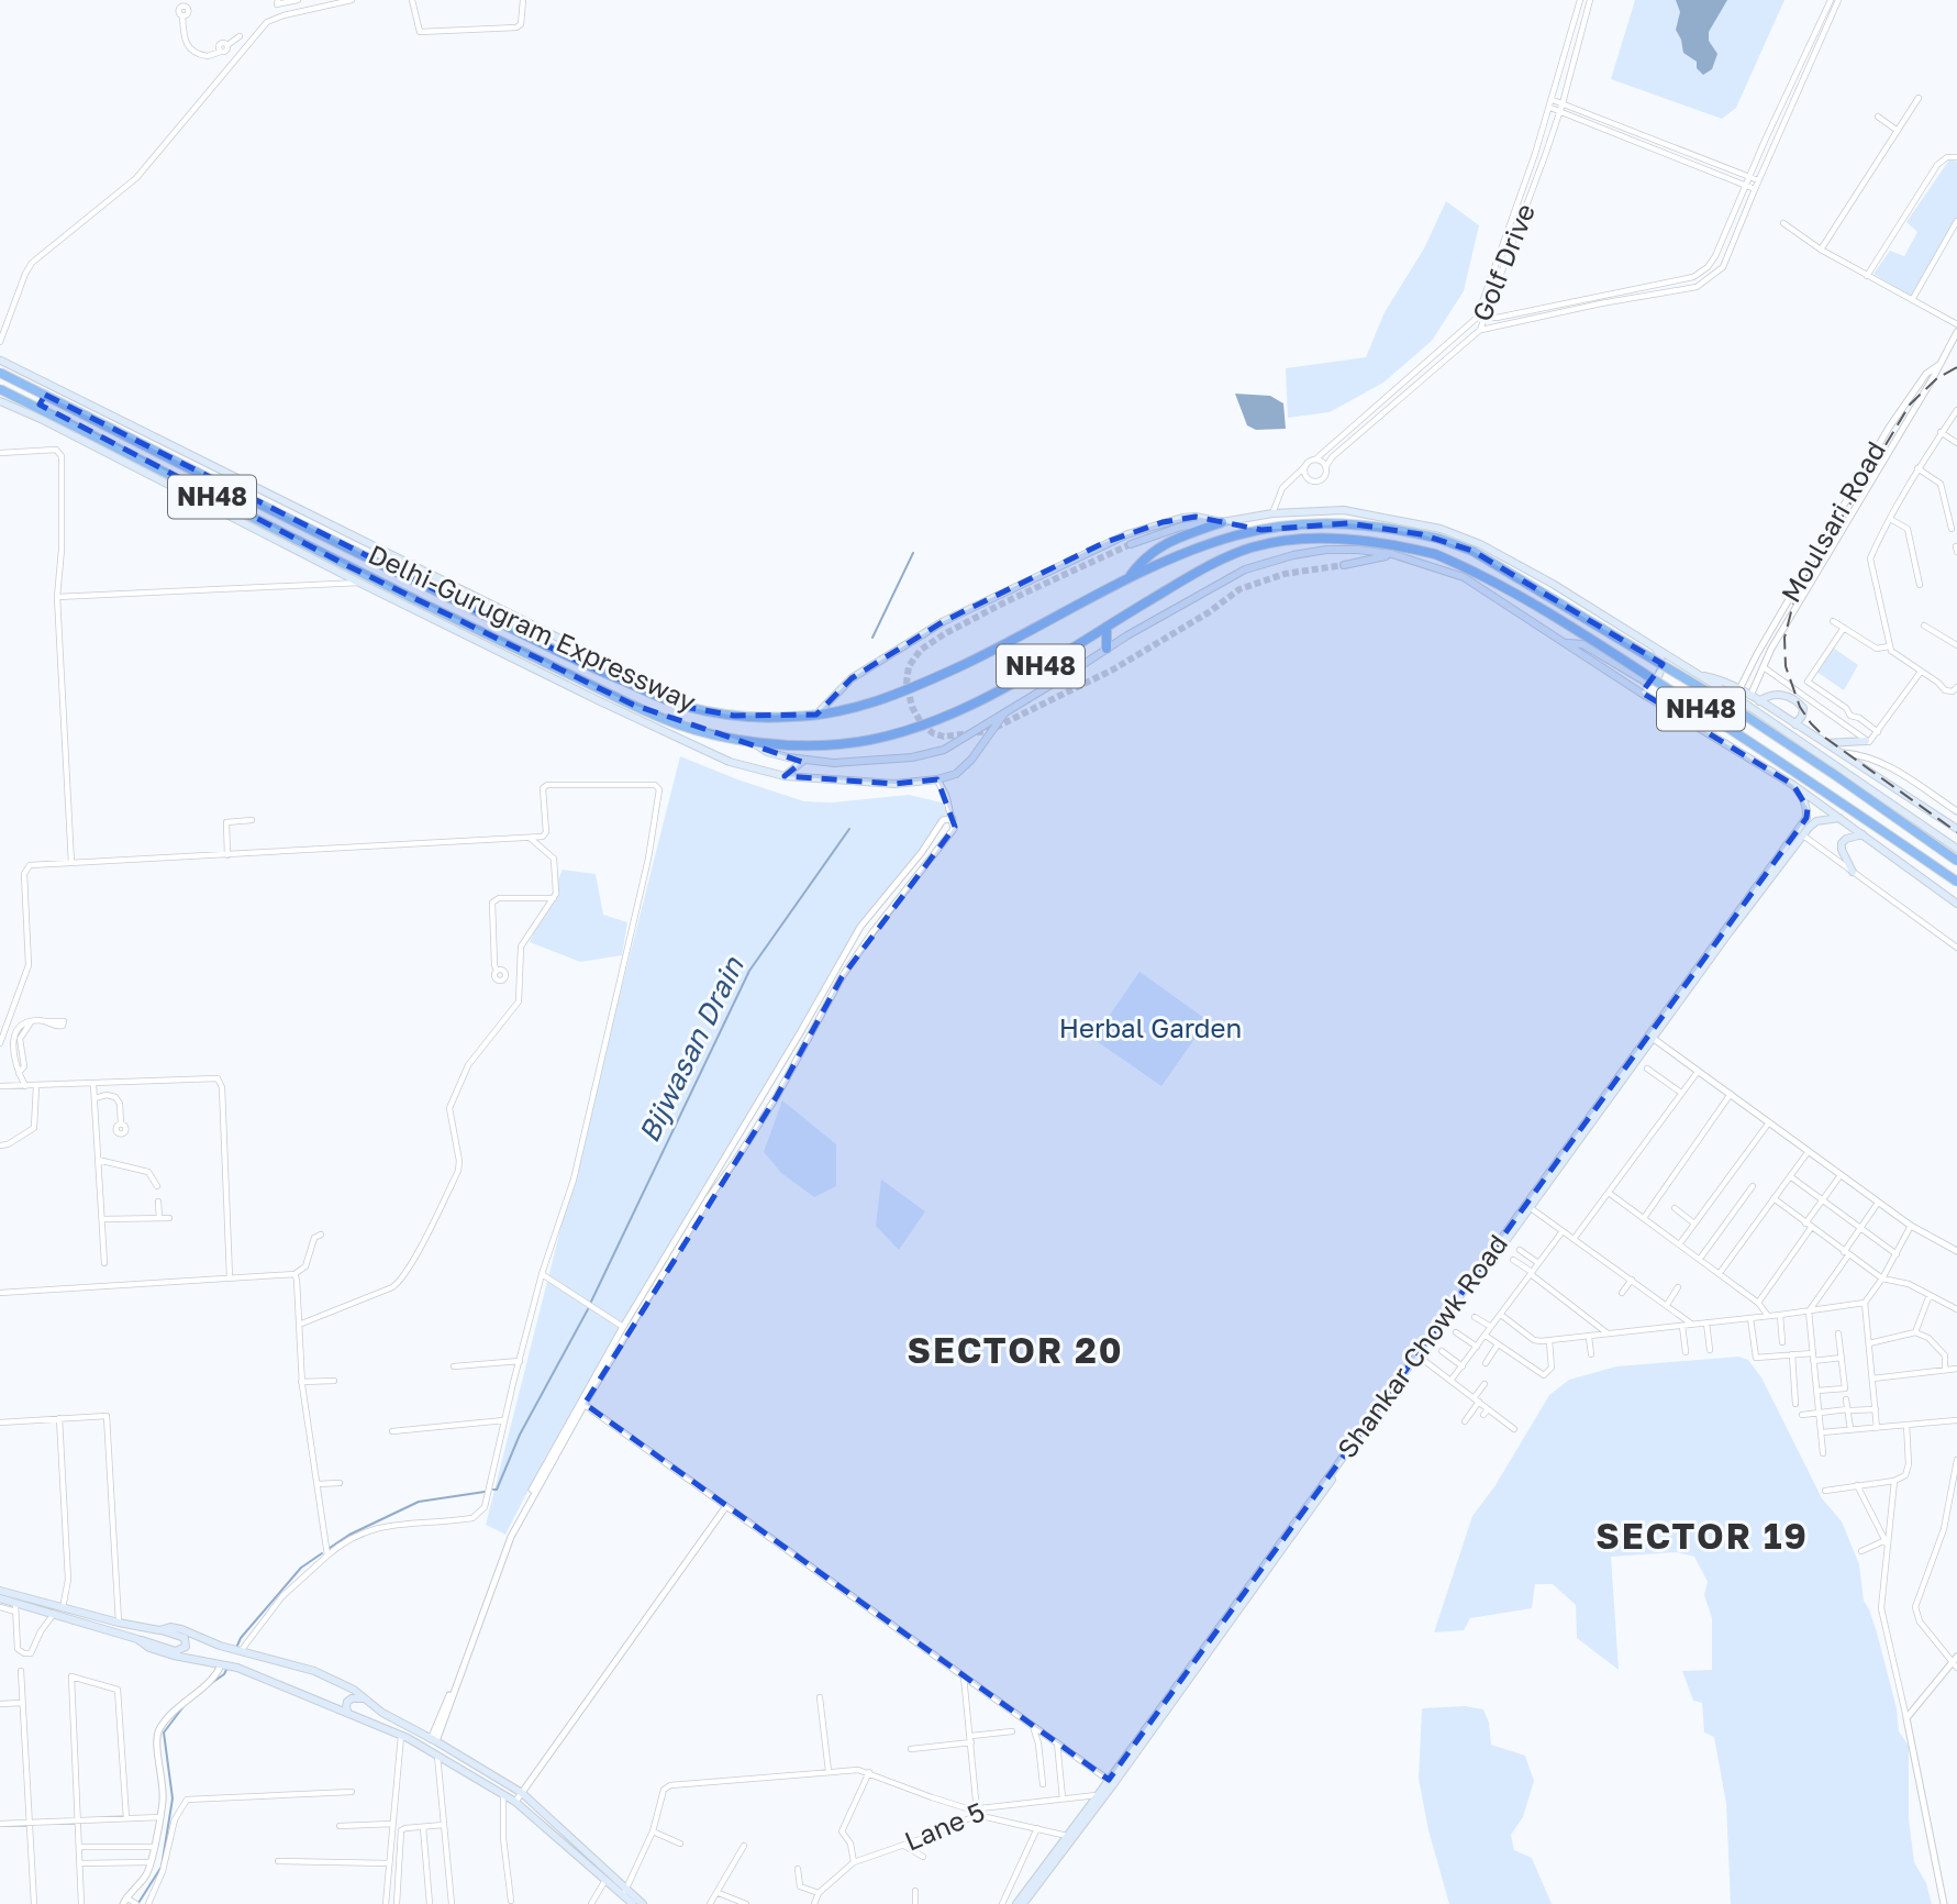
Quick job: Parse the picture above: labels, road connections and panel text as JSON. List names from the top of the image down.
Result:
{
  "streets": {
    "highway": ["NH48", "Delhi-Gurugram Expressway"],
    "main road": ["Shankar Chowk Road"],
    "street": ["Golf Drive", "Moulsari Road", "Lane 5"]
  },
  "crossings": [
    ["Shankar Chowk Road", "Lane 5"]
  ],
  "districts": ["SECTOR 20", "SECTOR 19"],
  "water": ["Bijwasan Drain"],
  "parks": ["Herbal Garden"]
}
